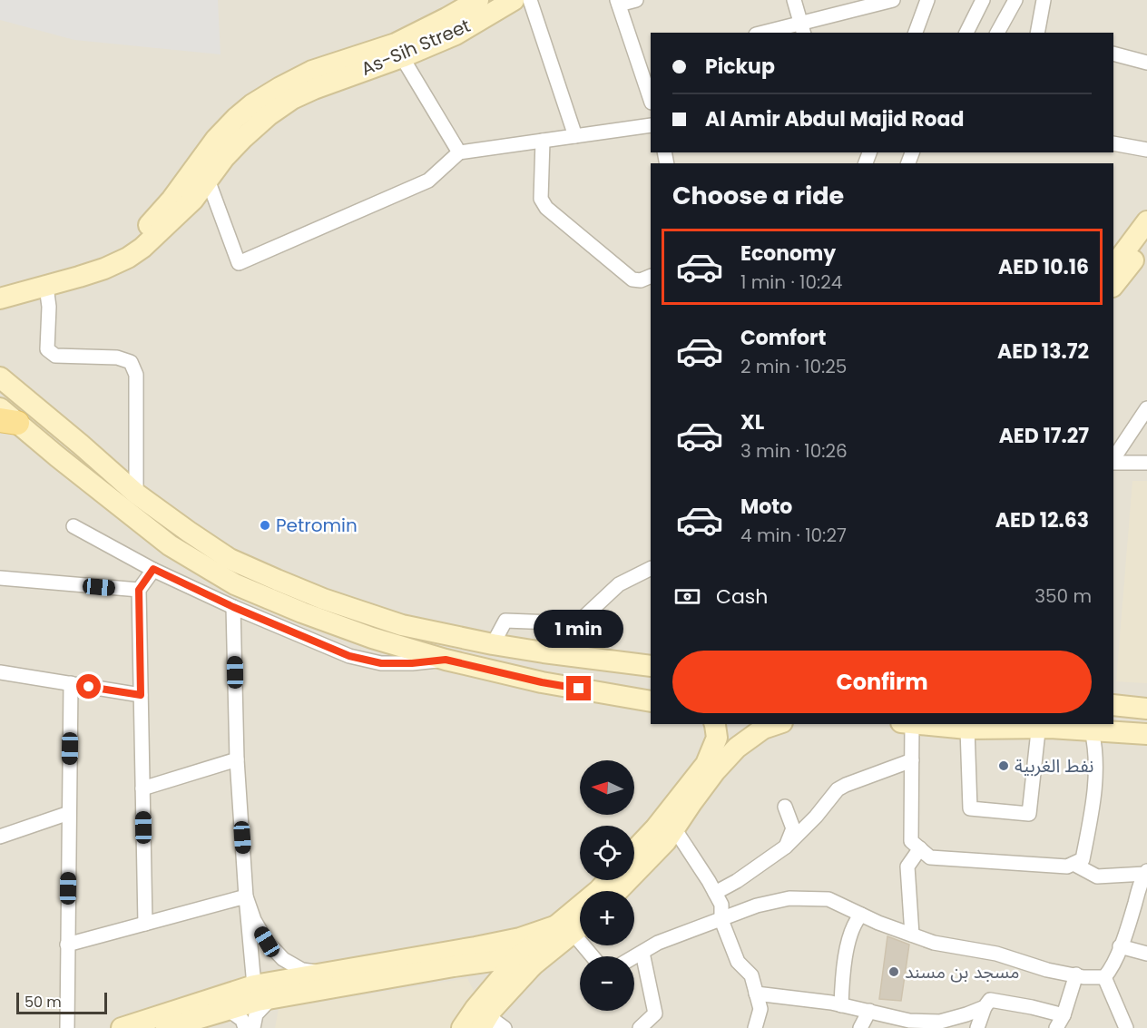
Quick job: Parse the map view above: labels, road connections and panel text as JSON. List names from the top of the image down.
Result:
{
  "streets": {
    "main road": ["As-Sih Street"]
  },
  "places": ["Petromin", "نفط الغربية", "مسجد بن مسند"],
  "scale_bar": "50 m",
  "north": "left",
  "page": {
    "banner": ["Pickup", "Al Amir Abdul Majid Road"],
    "heading": "Choose a ride",
    "list": [
      {
        "name": "Economy",
        "note": "1 min · 10:24",
        "value": "AED 10.16"
      },
      {
        "name": "Comfort",
        "note": "2 min · 10:25",
        "value": "AED 13.72"
      },
      {
        "name": "XL",
        "note": "3 min · 10:26",
        "value": "AED 17.27"
      },
      {
        "name": "Moto",
        "note": "4 min · 10:27",
        "value": "AED 12.63"
      }
    ],
    "pay": ["Cash", "350 m"],
    "bubble": "1 min",
    "buttons": "Confirm",
    "map_buttons": ["+", "−"],
    "scale": "50 m"
  }
}
